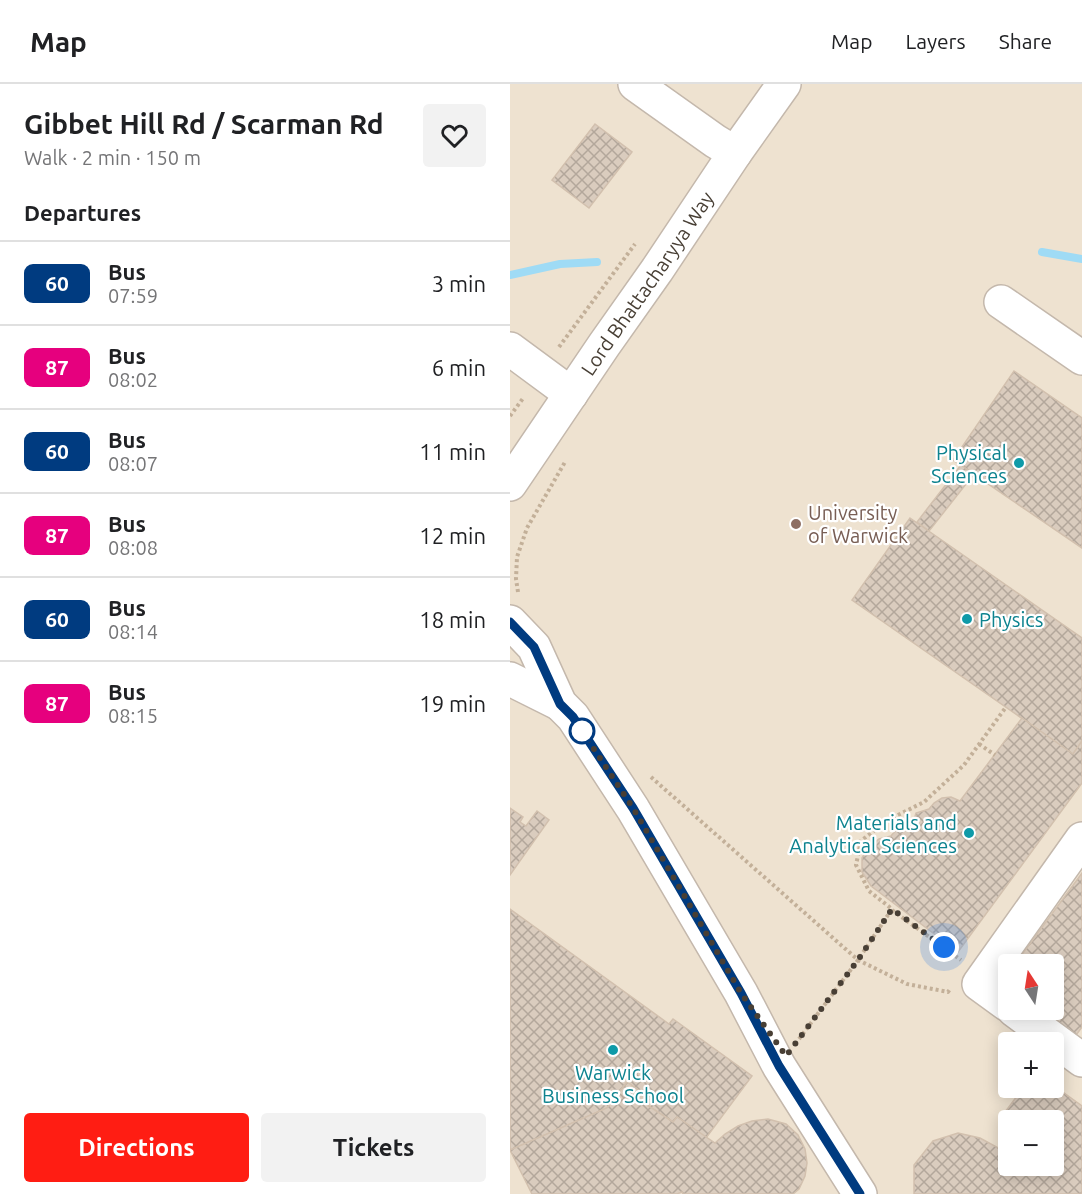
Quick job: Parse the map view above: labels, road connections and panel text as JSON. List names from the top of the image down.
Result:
{
  "streets": {
    "street": ["Lord Bhattacharyya Way"]
  },
  "places": [
    "Physical Sciences",
    "University of Warwick",
    "Physics",
    "Materials and Analytical Sciences",
    "Warwick Business School"
  ],
  "lines": ["bus line 60"],
  "north": "top",
  "page": {
    "header": "Map",
    "nav": ["Map", "Layers", "Share"],
    "heading": [
      ["Gibbet Hill Rd / Scarman Rd", "Walk · 2 min · 150 m"],
      "Departures"
    ],
    "list": [
      {
        "mark": "60",
        "name": "Bus",
        "note": "07:59",
        "value": "3 min"
      },
      {
        "mark": "87",
        "name": "Bus",
        "note": "08:02",
        "value": "6 min"
      },
      {
        "mark": "60",
        "name": "Bus",
        "note": "08:07",
        "value": "11 min"
      },
      {
        "mark": "87",
        "name": "Bus",
        "note": "08:08",
        "value": "12 min"
      },
      {
        "mark": "60",
        "name": "Bus",
        "note": "08:14",
        "value": "18 min"
      },
      {
        "mark": "87",
        "name": "Bus",
        "note": "08:15",
        "value": "19 min"
      }
    ],
    "map_buttons": ["+", "−"],
    "buttons": ["Directions", "Tickets"]
  }
}
